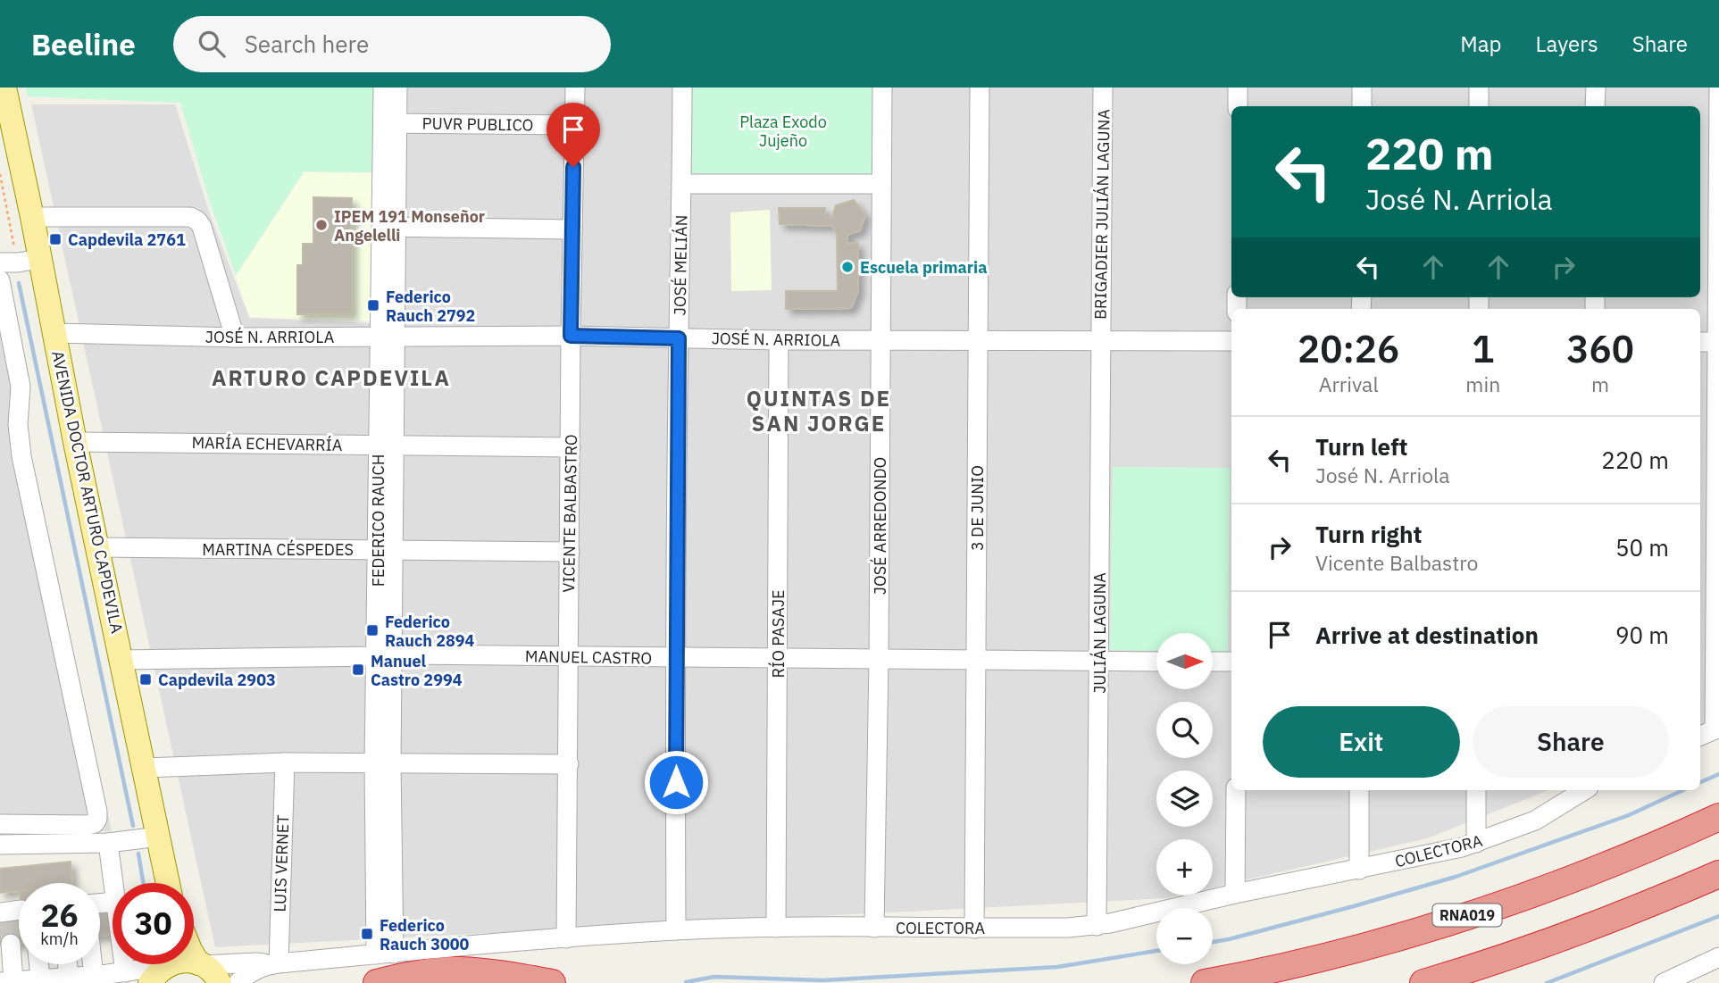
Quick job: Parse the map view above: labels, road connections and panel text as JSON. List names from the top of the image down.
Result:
{
  "streets": {
    "highway": ["RNA019"],
    "main road": ["AVENIDA DOCTOR ARTURO CAPDEVILA"],
    "street": [
      "PUVR PUBLICO",
      "BRIGADIER JULIÁN LAGUNA",
      "JOSÉ MELIÁN",
      "JOSÉ N. ARRIOLA",
      "MARÍA ECHEVARRÍA",
      "3 DE JUNIO",
      "VICENTE BALBASTRO",
      "FEDERICO RAUCH",
      "JOSÉ ARREDONDO",
      "MARTINA CÉSPEDES",
      "JULIÁN LAGUNA",
      "RÍO PASAJE",
      "MANUEL CASTRO",
      "COLECTORA",
      "LUIS VERNET"
    ]
  },
  "crossings": [
    ["PUVR PUBLICO", "VICENTE BALBASTRO"],
    ["PUVR PUBLICO", "FEDERICO RAUCH"],
    ["BRIGADIER JULIÁN LAGUNA", "JOSÉ N. ARRIOLA"],
    ["BRIGADIER JULIÁN LAGUNA", "JULIÁN LAGUNA"],
    ["JOSÉ MELIÁN", "JOSÉ N. ARRIOLA"],
    ["JOSÉ MELIÁN", "MANUEL CASTRO"],
    ["JOSÉ MELIÁN", "COLECTORA"],
    ["JOSÉ N. ARRIOLA", "AVENIDA DOCTOR ARTURO CAPDEVILA"],
    ["JOSÉ N. ARRIOLA", "3 DE JUNIO"],
    ["JOSÉ N. ARRIOLA", "VICENTE BALBASTRO"],
    ["JOSÉ N. ARRIOLA", "FEDERICO RAUCH"],
    ["JOSÉ N. ARRIOLA", "JOSÉ ARREDONDO"],
    ["JOSÉ N. ARRIOLA", "JULIÁN LAGUNA"],
    ["JOSÉ N. ARRIOLA", "RÍO PASAJE"],
    ["MARÍA ECHEVARRÍA", "AVENIDA DOCTOR ARTURO CAPDEVILA"],
    ["MARÍA ECHEVARRÍA", "VICENTE BALBASTRO"],
    ["MARÍA ECHEVARRÍA", "FEDERICO RAUCH"],
    ["AVENIDA DOCTOR ARTURO CAPDEVILA", "MARTINA CÉSPEDES"],
    ["AVENIDA DOCTOR ARTURO CAPDEVILA", "MANUEL CASTRO"],
    ["3 DE JUNIO", "MANUEL CASTRO"],
    ["3 DE JUNIO", "COLECTORA"],
    ["VICENTE BALBASTRO", "MARTINA CÉSPEDES"],
    ["VICENTE BALBASTRO", "MANUEL CASTRO"],
    ["VICENTE BALBASTRO", "COLECTORA"],
    ["FEDERICO RAUCH", "MARTINA CÉSPEDES"],
    ["FEDERICO RAUCH", "MANUEL CASTRO"],
    ["FEDERICO RAUCH", "COLECTORA"],
    ["JOSÉ ARREDONDO", "MANUEL CASTRO"],
    ["JOSÉ ARREDONDO", "COLECTORA"],
    ["JULIÁN LAGUNA", "MANUEL CASTRO"],
    ["JULIÁN LAGUNA", "COLECTORA"],
    ["RÍO PASAJE", "MANUEL CASTRO"],
    ["RÍO PASAJE", "COLECTORA"],
    ["COLECTORA", "LUIS VERNET"]
  ],
  "districts": ["ARTURO CAPDEVILA", "QUINTAS DE SAN JORGE"],
  "parks": ["Plaza Exodo Jujeño"],
  "places": {
    "other": ["IPEM 191 Monseñor Angelelli", "Escuela primaria"],
    "transit": [
      "Capdevila 2761",
      "Federico Rauch 2792",
      "Federico Rauch 2894",
      "Manuel Castro 2994",
      "Capdevila 2903",
      "Federico Rauch 3000"
    ]
  },
  "north": "right",
  "page": {
    "header": "Beeline",
    "search": "Search here",
    "nav": ["Map", "Layers", "Share"],
    "turn": ["220 m", "José N. Arriola"],
    "eta": [
      "20:26",
      "Arrival",
      "1",
      "min",
      "360",
      "m"
    ],
    "list": [
      {
        "name": "Turn left",
        "note": "José N. Arriola",
        "value": "220 m"
      },
      {
        "name": "Turn right",
        "note": "Vicente Balbastro",
        "value": "50 m"
      },
      {
        "name": "Arrive at destination",
        "value": "90 m"
      }
    ],
    "map_buttons": ["+", "−"],
    "buttons": ["Exit", "Share"],
    "speed": "26 km/h",
    "limit": "30"
  }
}
